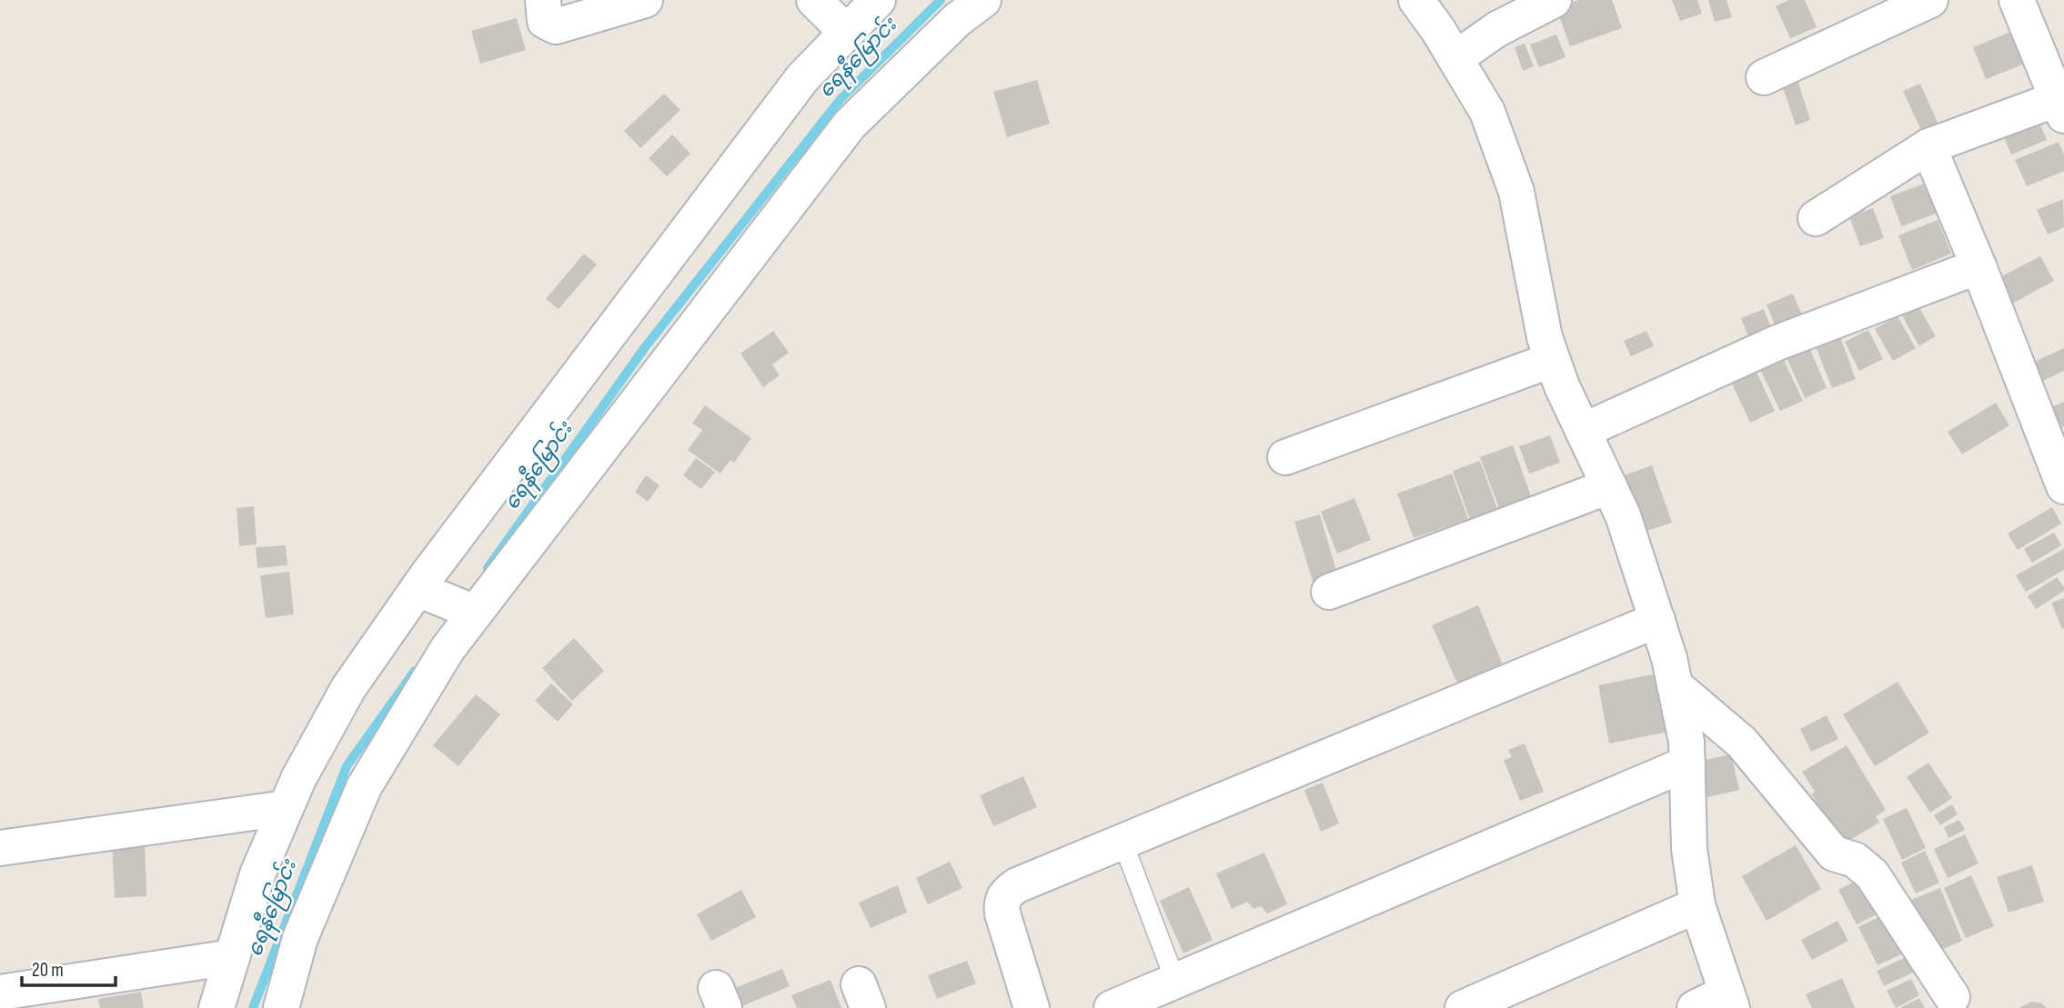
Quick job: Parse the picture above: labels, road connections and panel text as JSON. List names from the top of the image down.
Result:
{
  "water": ["ရေနီမြောင်း"],
  "scale_bar": "20 m"
}
